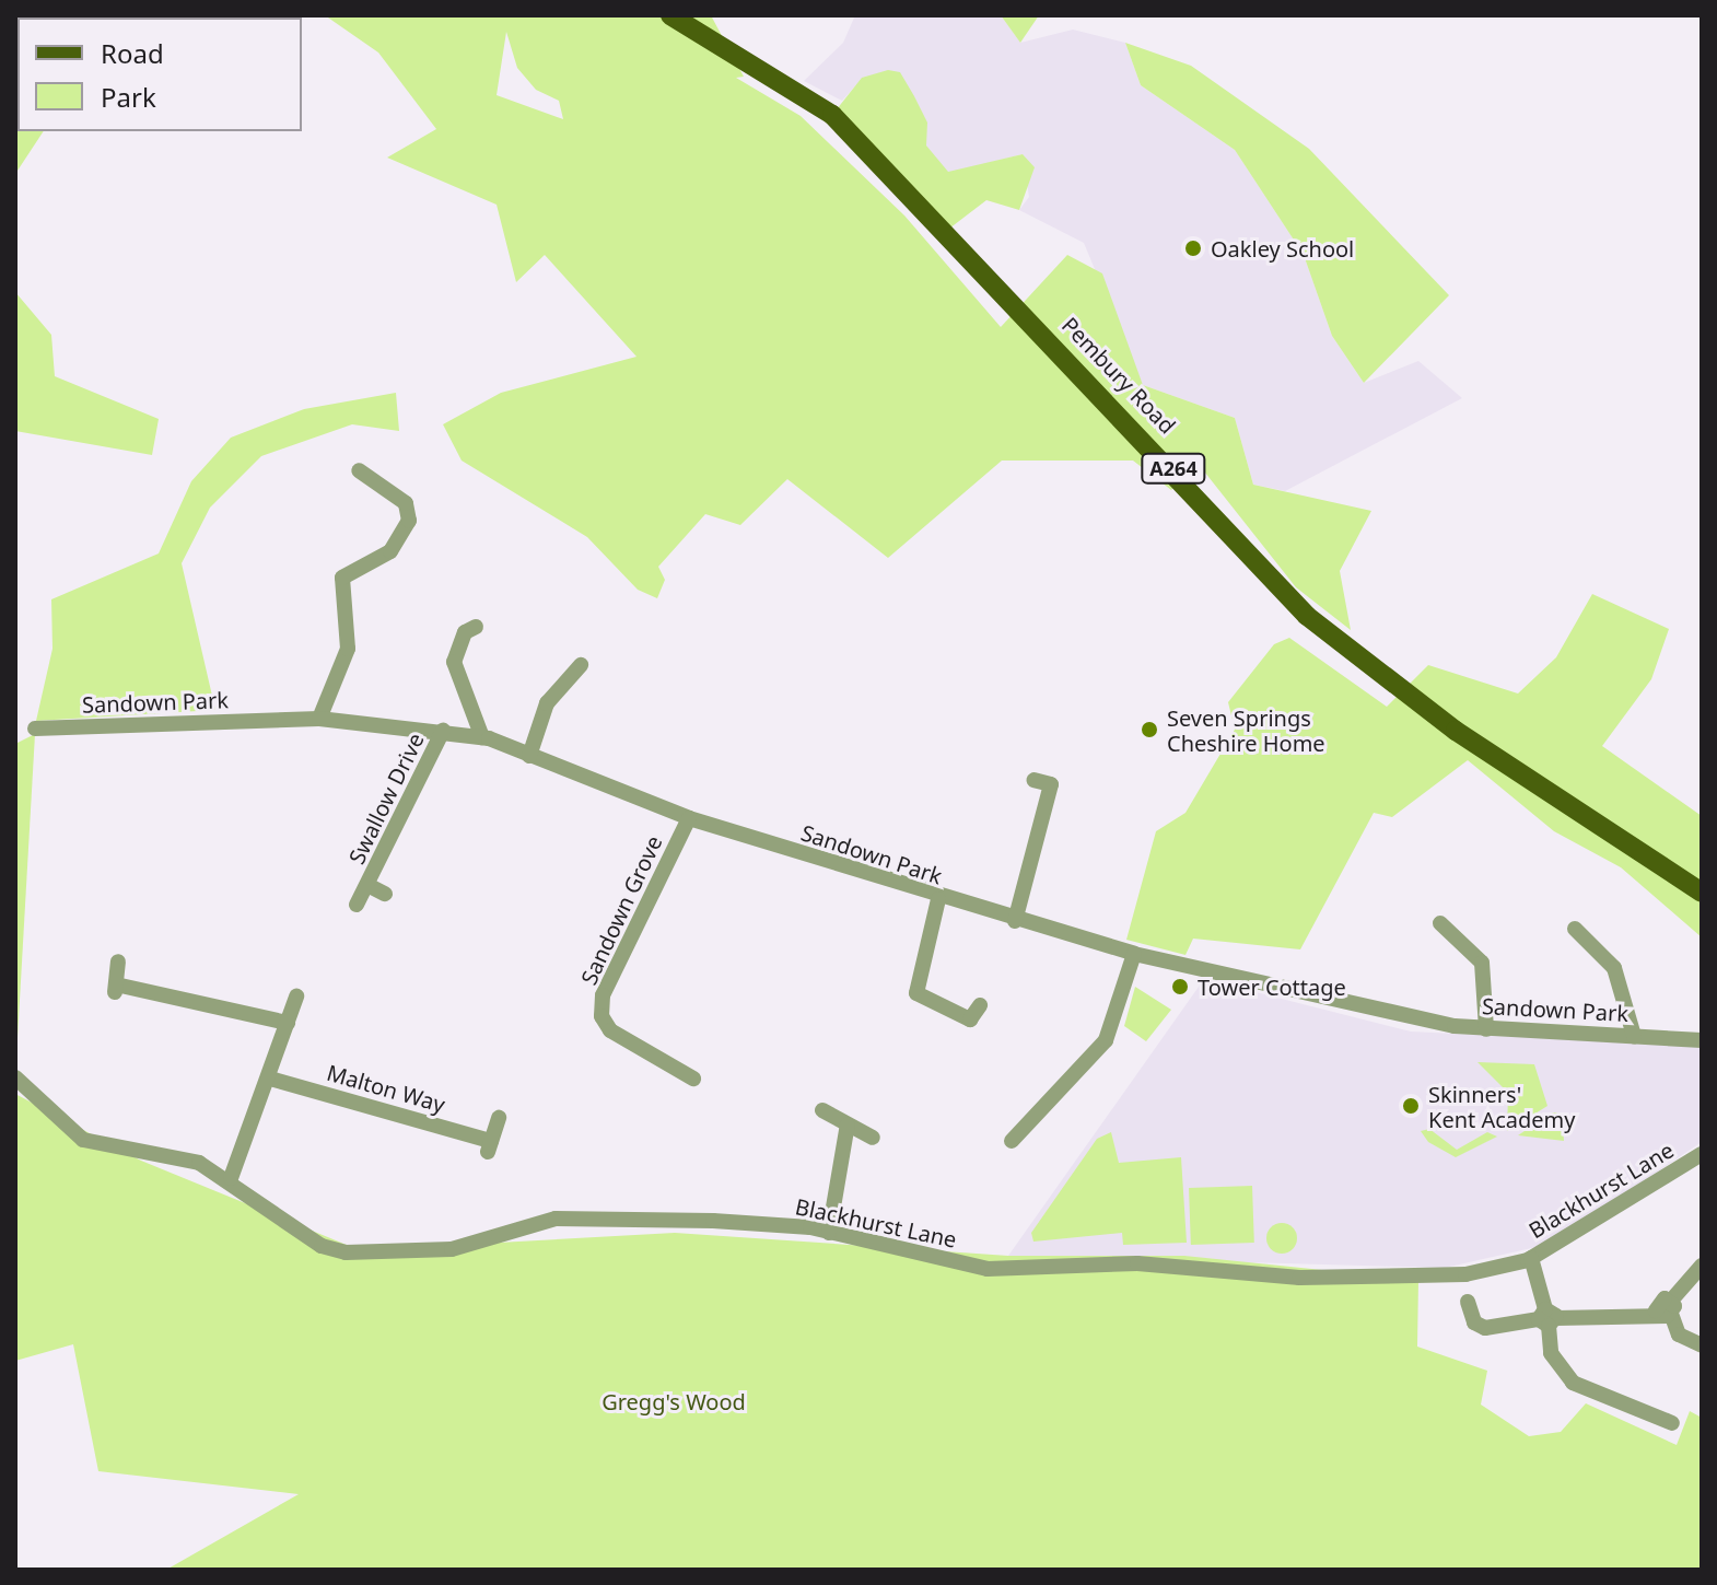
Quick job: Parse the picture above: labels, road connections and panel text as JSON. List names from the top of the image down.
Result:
{
  "streets": {
    "main road": ["Pembury Road", "A264"],
    "street": [
      "Sandown Park",
      "Swallow Drive",
      "Sandown Grove",
      "Malton Way",
      "Blackhurst Lane"
    ]
  },
  "crossings": [
    ["Sandown Park", "Swallow Drive"],
    ["Sandown Park", "Sandown Grove"]
  ],
  "parks": ["Gregg's Wood"],
  "places": [
    "Oakley School",
    "Seven Springs Cheshire Home",
    "Tower Cottage",
    "Skinners' Kent Academy"
  ],
  "legend": ["Road", "Park"]
}
